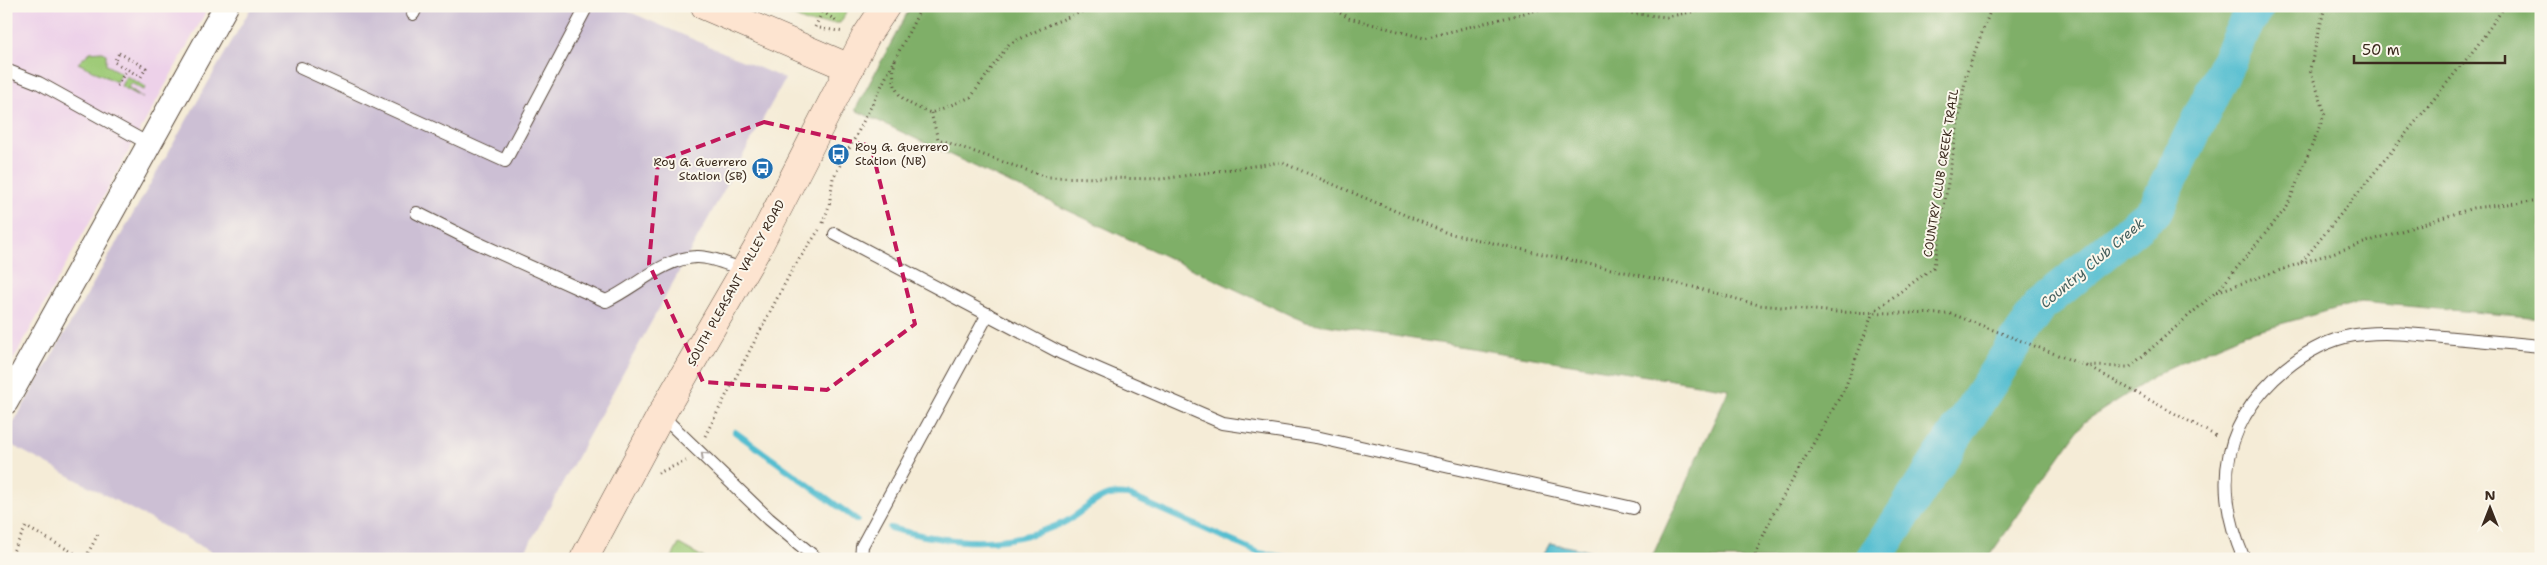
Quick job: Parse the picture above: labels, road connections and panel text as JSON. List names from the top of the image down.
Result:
{
  "streets": {
    "main road": ["SOUTH PLEASANT VALLEY ROAD"],
    "path": ["COUNTRY CLUB CREEK TRAIL"]
  },
  "water": ["Country Club Creek"],
  "places": {
    "bus stop": ["Roy G. Guerrero Station (NB)", "Roy G. Guerrero Station (SB)"]
  },
  "scale_bar": "50 m",
  "north": "top"
}
